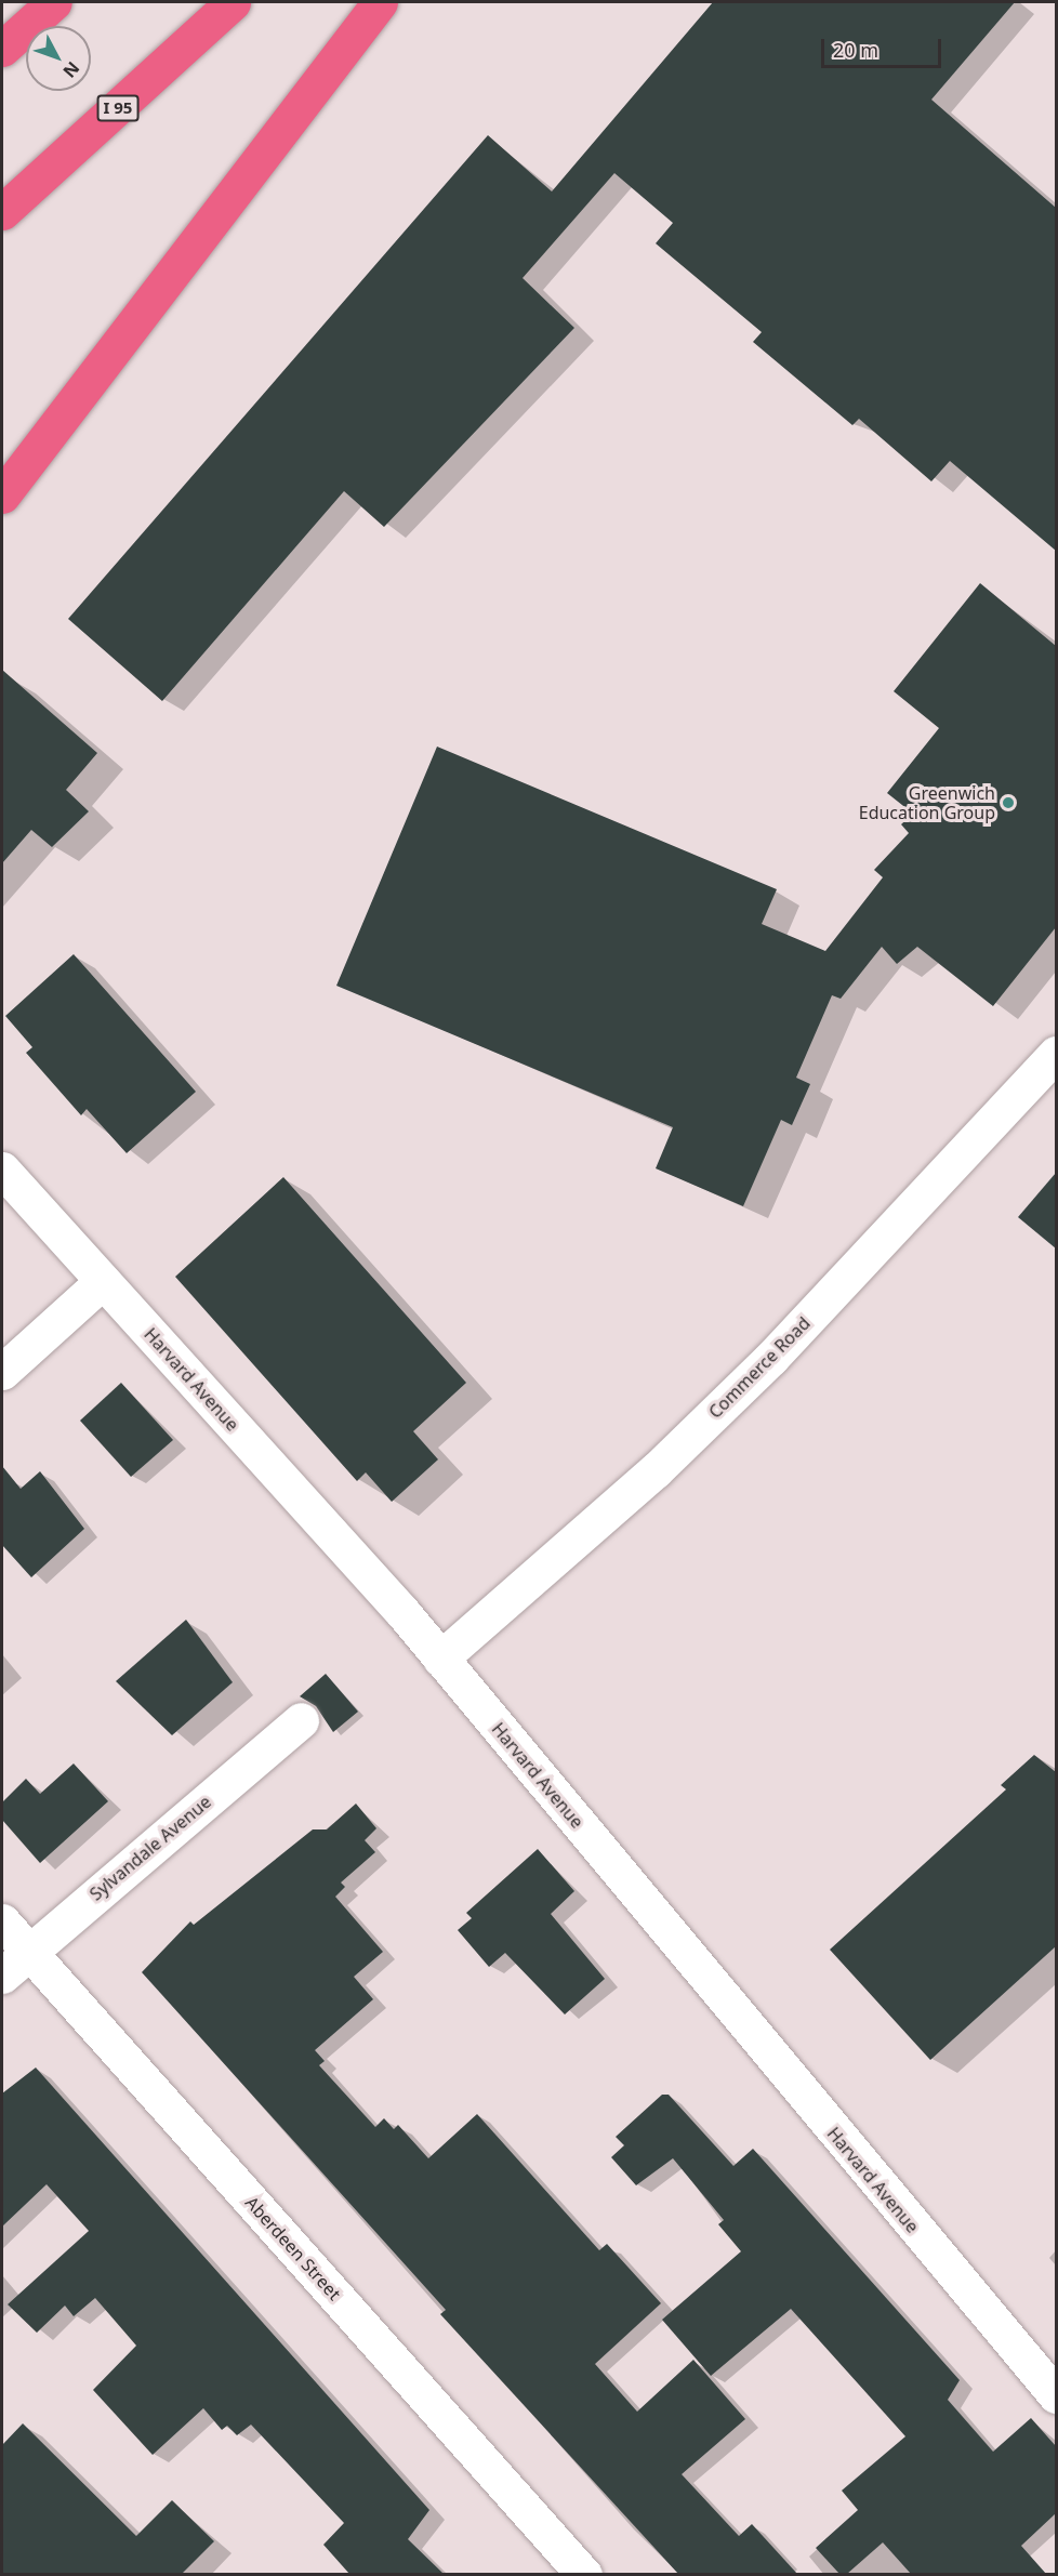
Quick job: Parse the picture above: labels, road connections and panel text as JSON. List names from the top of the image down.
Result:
{
  "streets": {
    "highway": ["I 95"],
    "street": [
      "Commerce Road",
      "Harvard Avenue",
      "Sylvandale Avenue",
      "Aberdeen Street"
    ]
  },
  "crossings": [
    ["Commerce Road", "Harvard Avenue"],
    ["Sylvandale Avenue", "Aberdeen Street"]
  ],
  "places": ["Greenwich Education Group"],
  "scale_bar": "20 m",
  "north": "bottom right"
}
